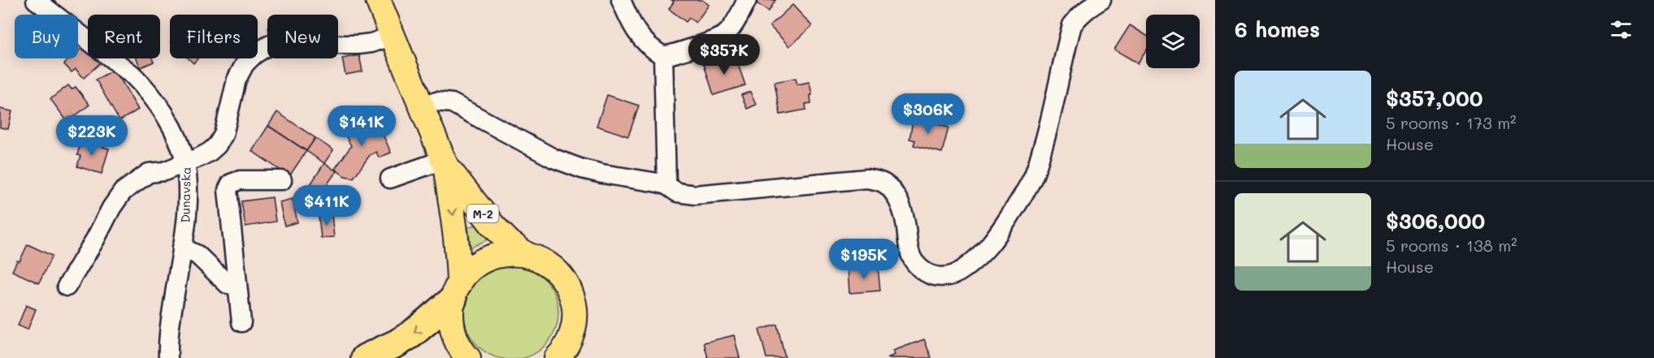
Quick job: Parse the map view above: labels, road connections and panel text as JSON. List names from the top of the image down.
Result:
{
  "streets": {
    "main road": ["M-2"],
    "street": ["Dunavska"]
  },
  "crossings": [
    ["Dunavska", "M-2"]
  ],
  "page": {
    "heading": "6 homes",
    "chip": [
      "Buy",
      "Rent",
      "Filters",
      "New"
    ],
    "price": [
      "$357K",
      "$306K",
      "$141K",
      "$223K",
      "$411K",
      "$195K"
    ],
    "list": [
      {
        "name": "$357,000",
        "note": "5 rooms · 173 m² · House"
      },
      {
        "name": "$306,000",
        "note": "5 rooms · 138 m² · House"
      }
    ]
  }
}
